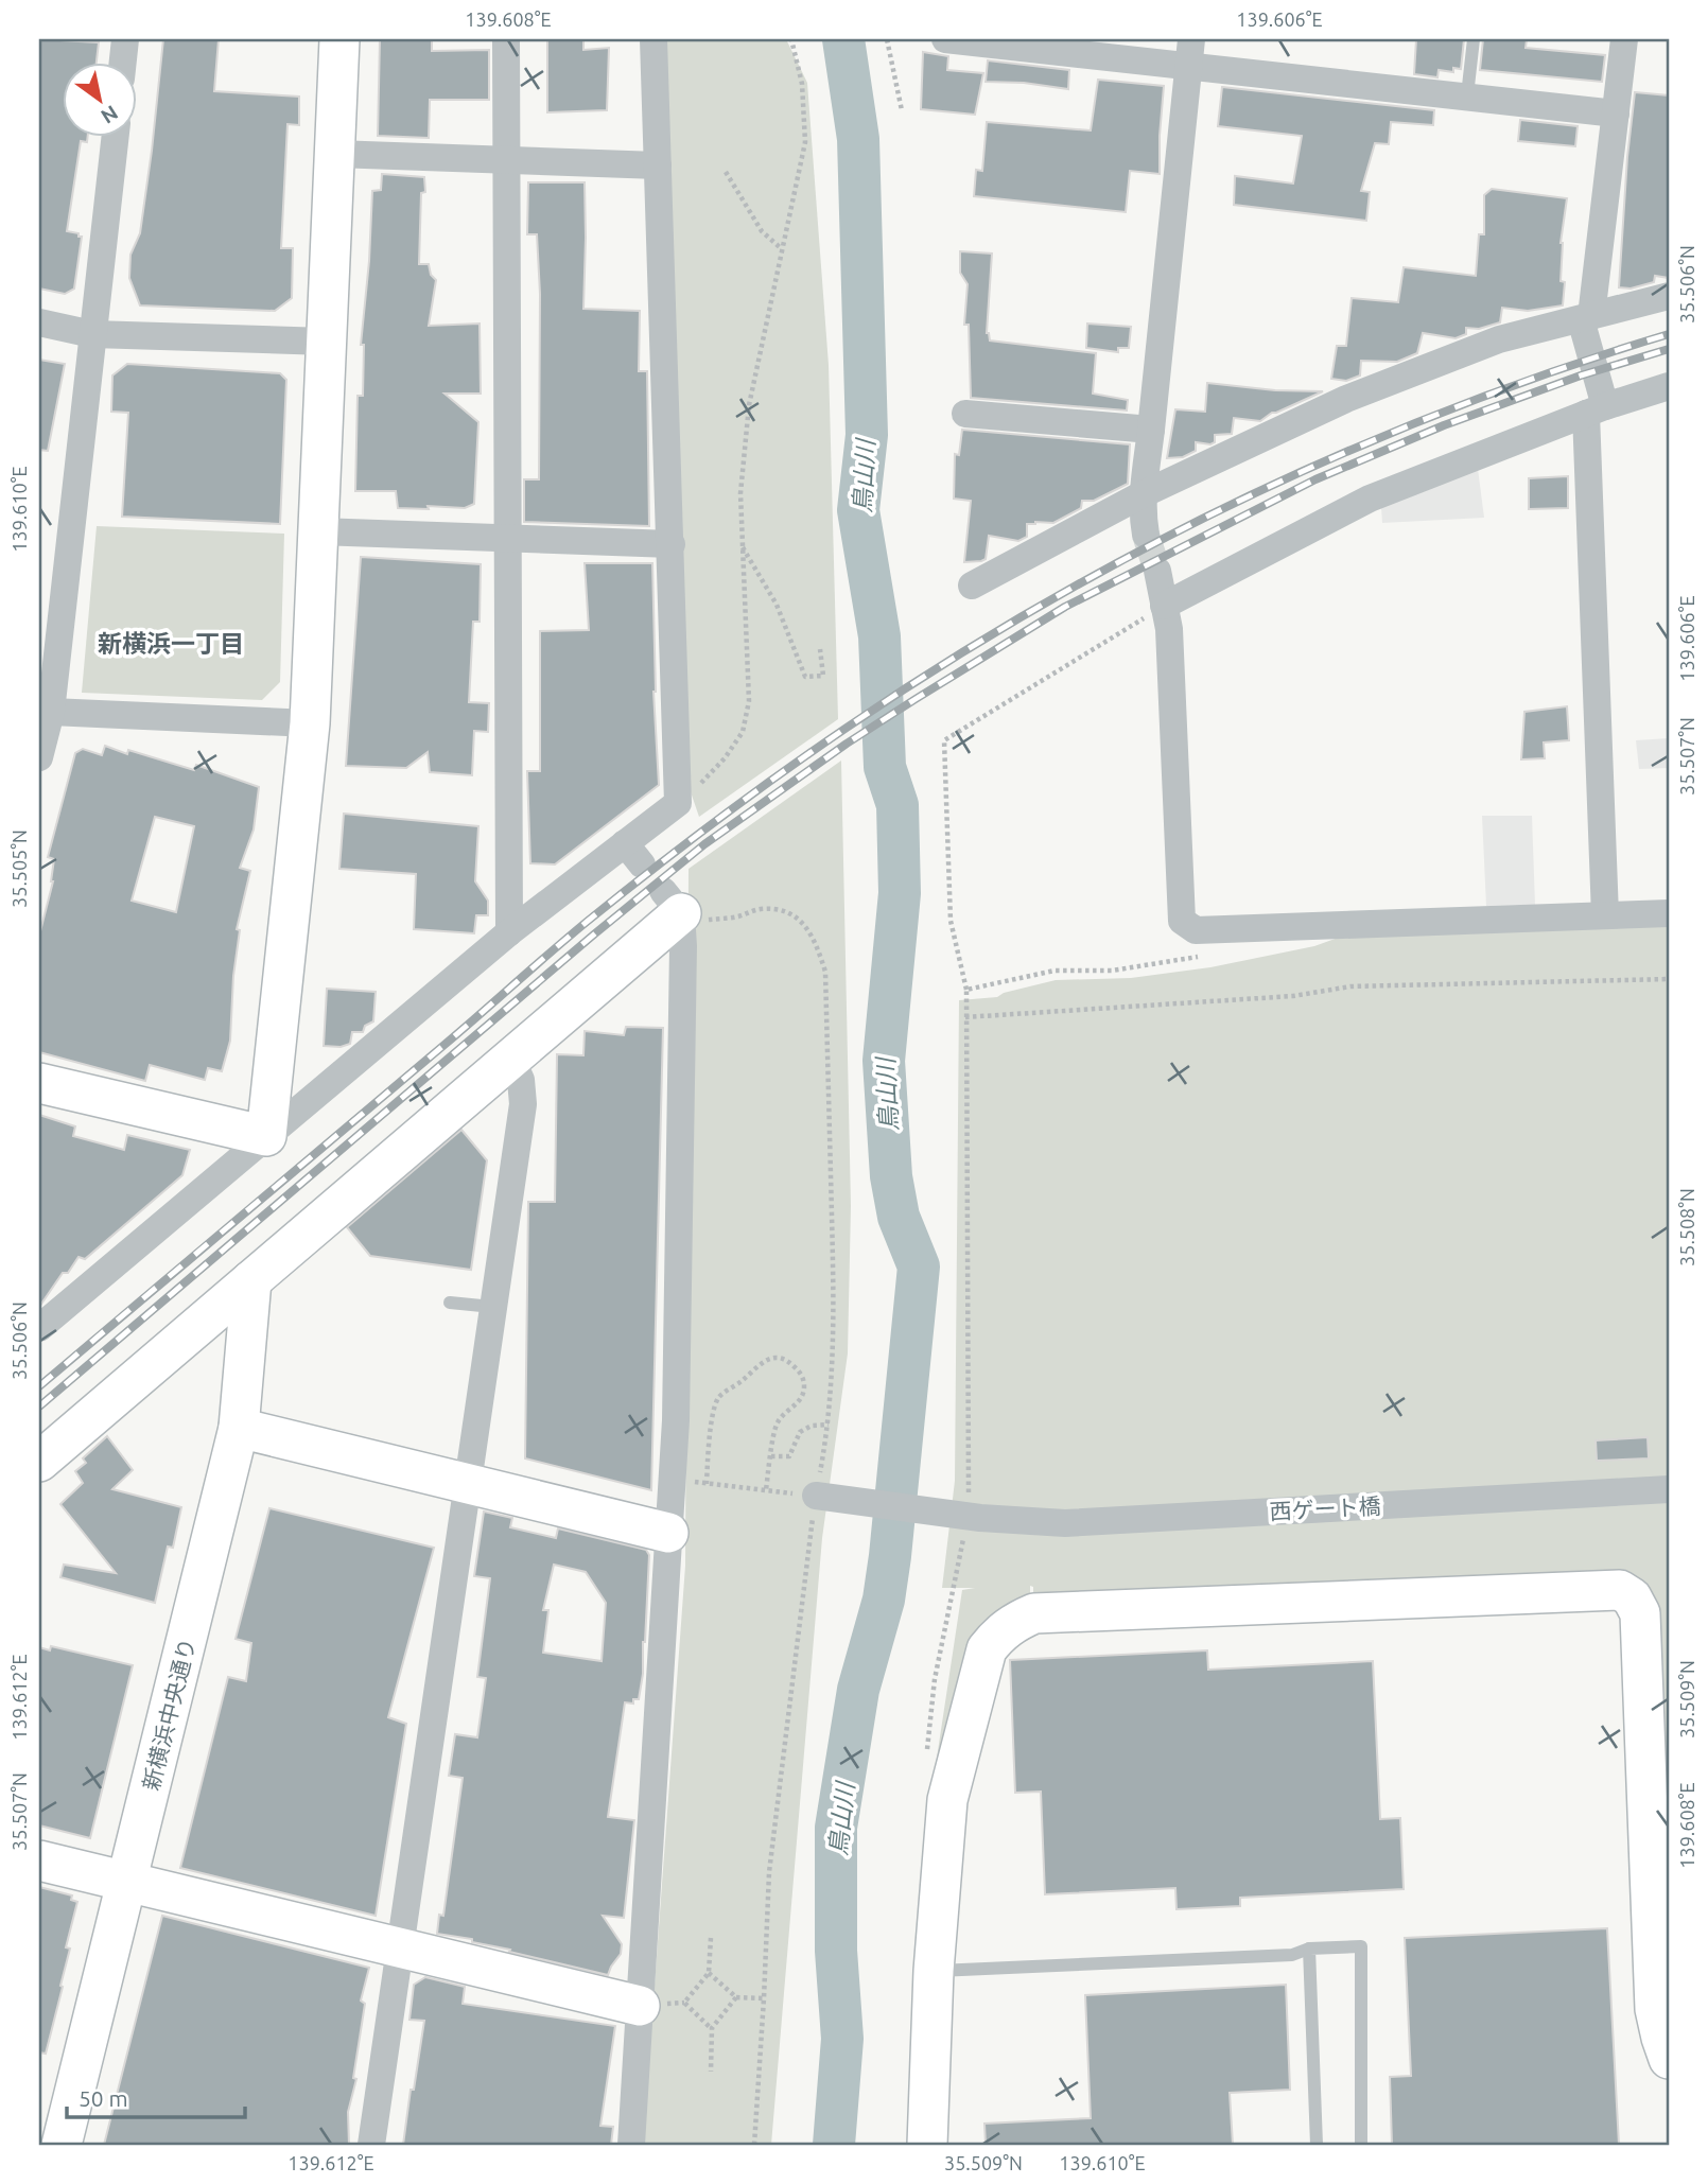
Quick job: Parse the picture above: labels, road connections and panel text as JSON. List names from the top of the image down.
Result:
{
  "streets": {
    "street": ["西ゲート橋", "新横浜中央通り"]
  },
  "districts": ["新横浜一丁目"],
  "water": ["鳥山川"],
  "scale_bar": "50 m",
  "north": "bottom right",
  "coordinates": [
    "139.608°E",
    "139.606°E",
    "35.506°N",
    "139.610°E",
    "35.507°N",
    "35.505°N",
    "35.508°N",
    "139.612°E",
    "35.509°N"
  ]
}
